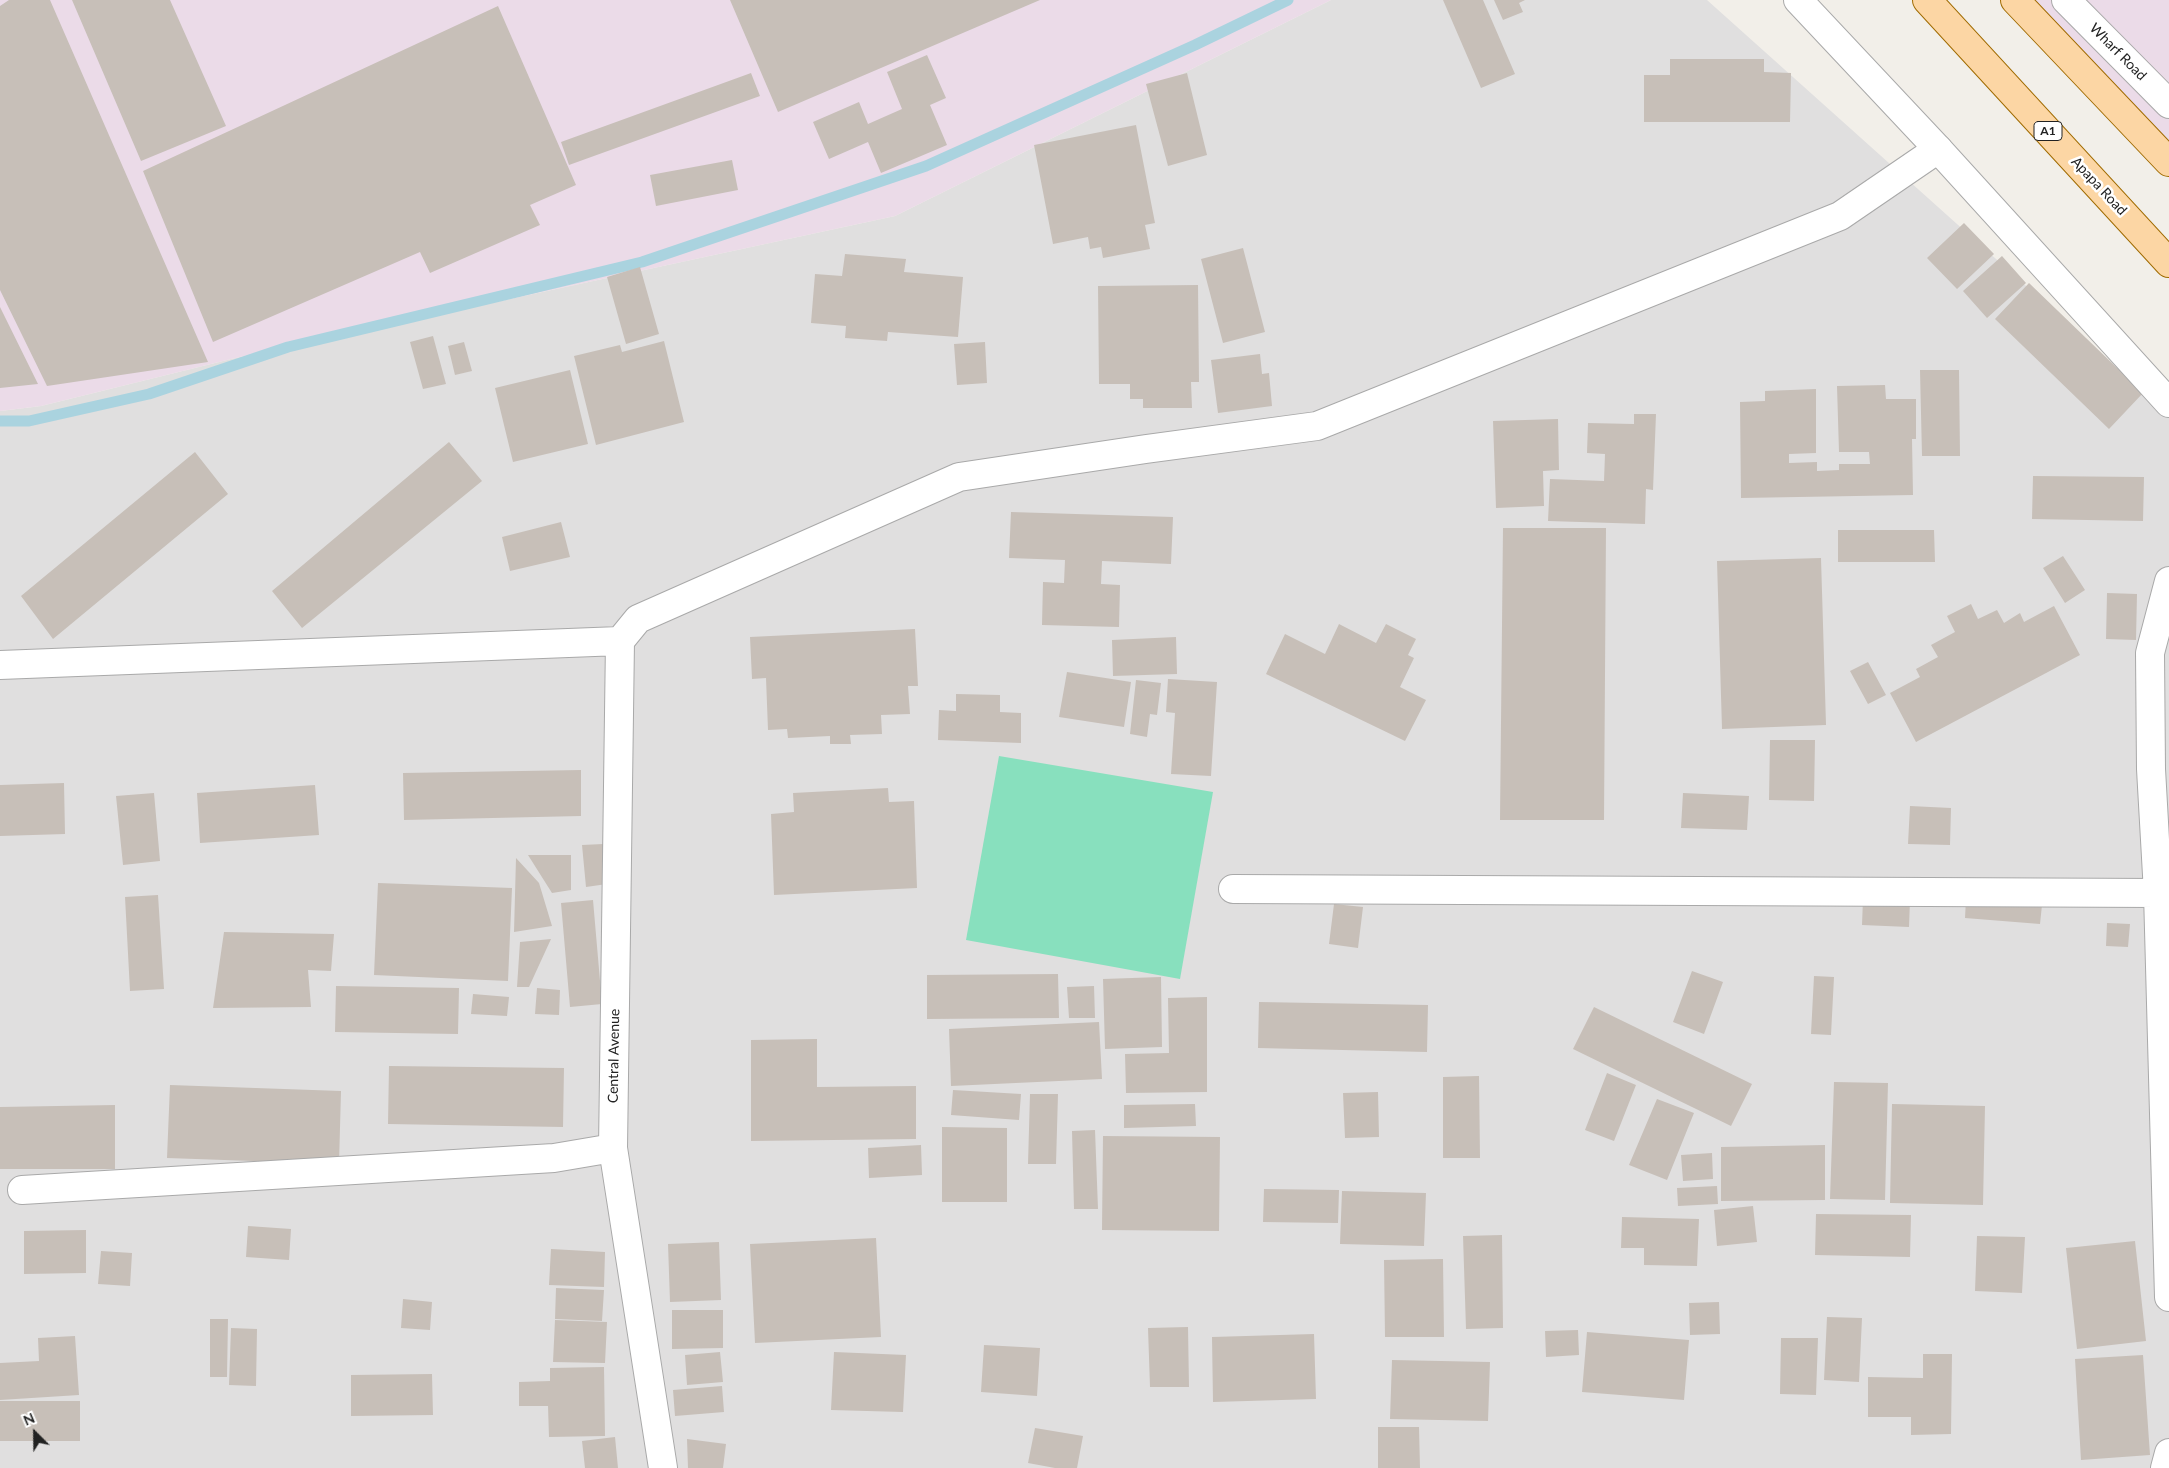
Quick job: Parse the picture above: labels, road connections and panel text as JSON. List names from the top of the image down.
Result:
{
  "streets": {
    "main road": ["A1", "Apapa Road"],
    "street": ["Wharf Road", "Central Avenue"]
  },
  "north": "top left"
}
